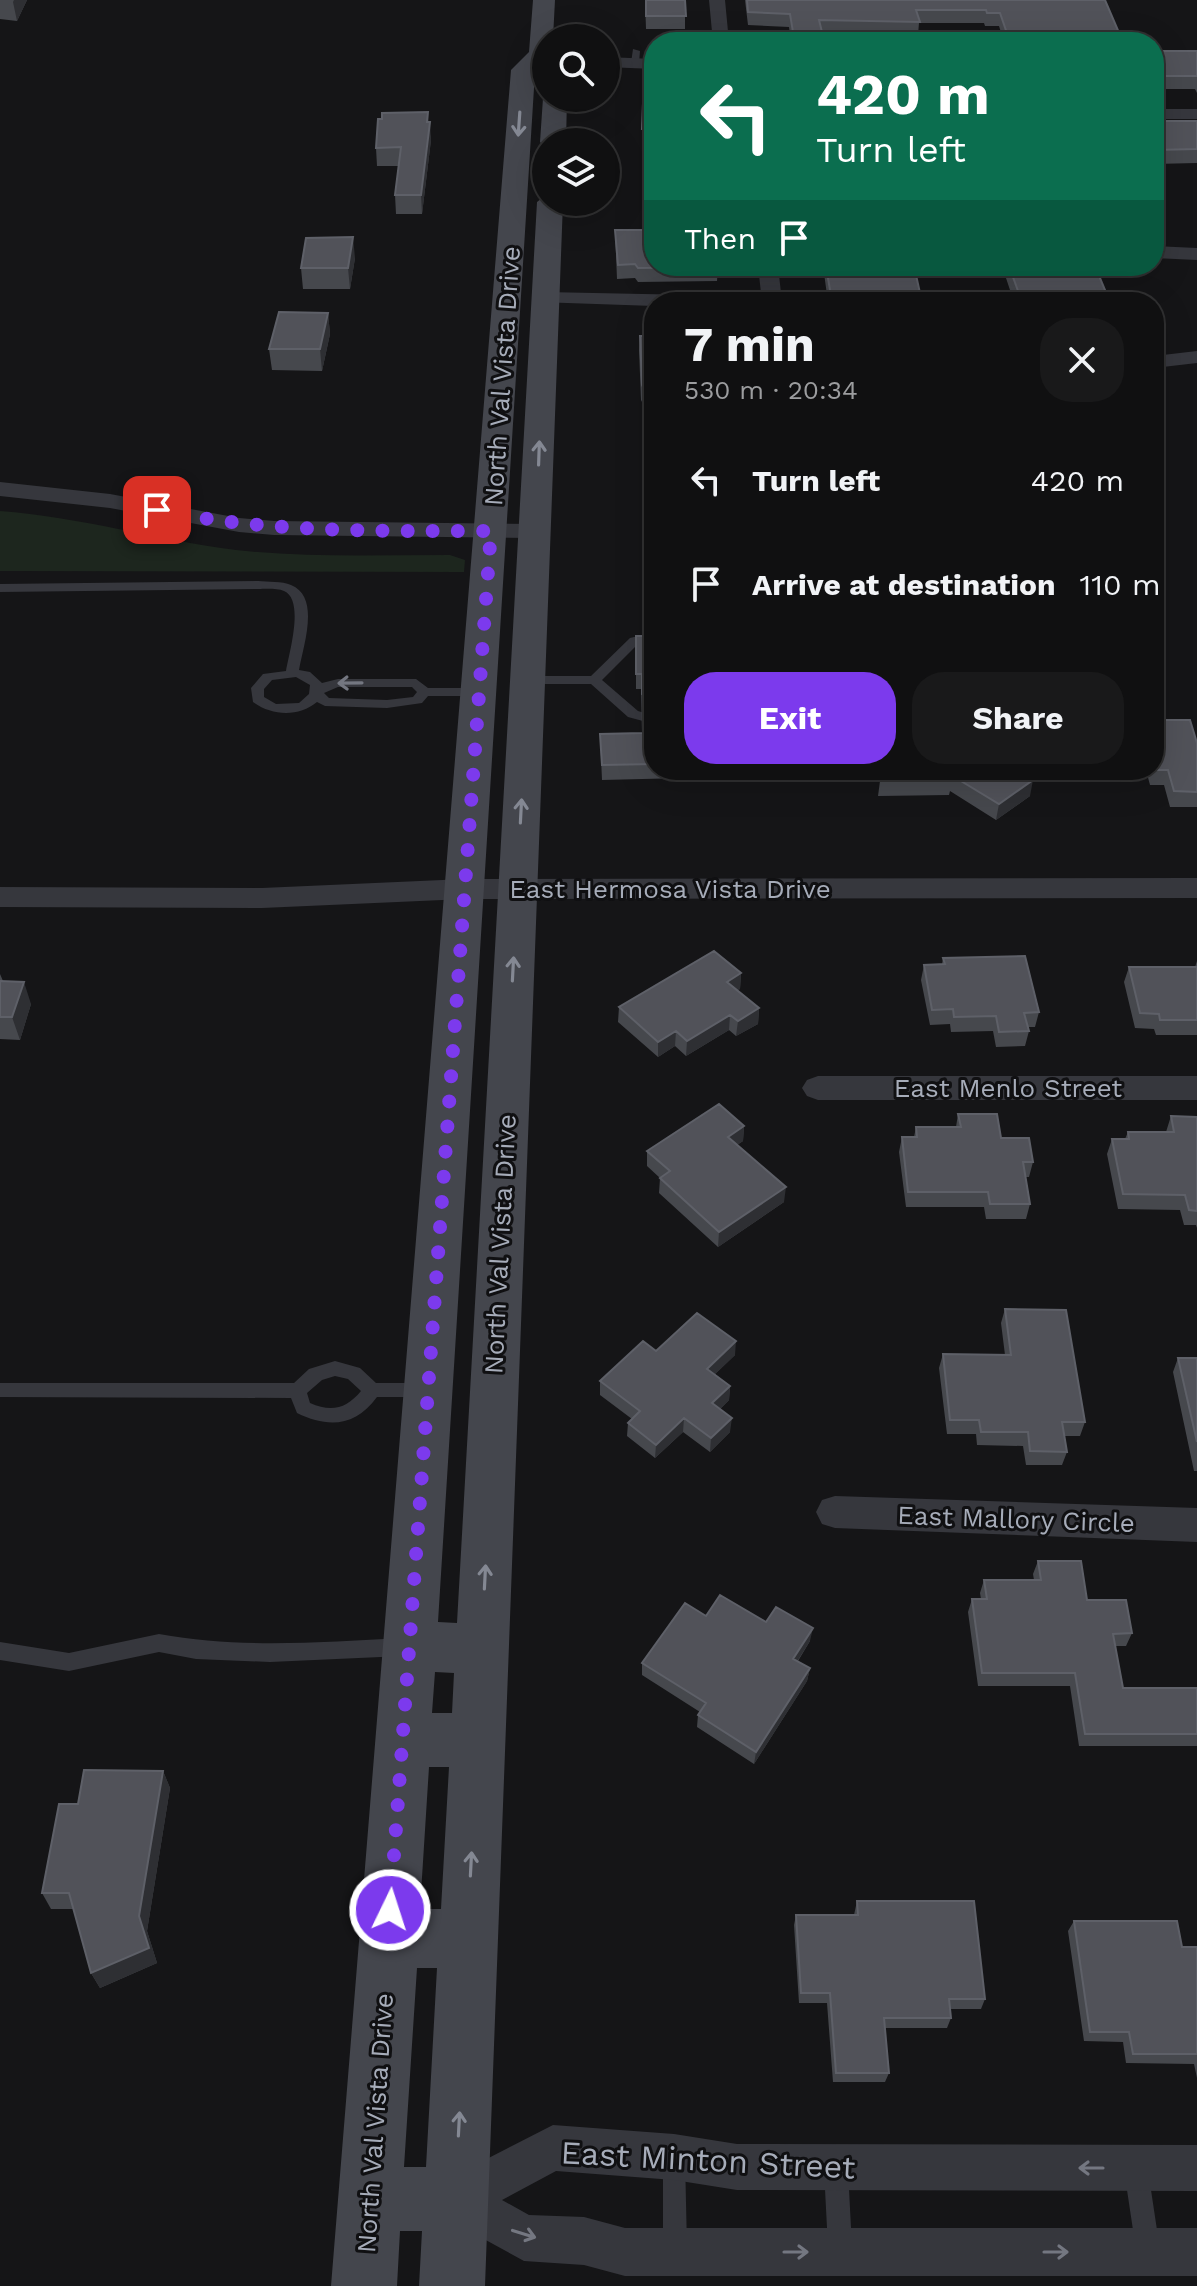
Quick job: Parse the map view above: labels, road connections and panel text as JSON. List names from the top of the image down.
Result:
{
  "streets": {
    "main road": ["North Val Vista Drive"],
    "street": [
      "East Hermosa Vista Drive",
      "East Menlo Street",
      "East Mallory Circle",
      "East Minton Street"
    ]
  },
  "crossings": [
    ["North Val Vista Drive", "East Hermosa Vista Drive"],
    ["North Val Vista Drive", "East Minton Street"]
  ],
  "page": {
    "turn": ["420 m", "Turn left"],
    "then": "Then",
    "heading": ["7 min", "530 m · 20:34"],
    "list": [
      {
        "name": "Turn left",
        "value": "420 m"
      },
      {
        "name": "Arrive at destination",
        "value": "110 m"
      }
    ],
    "buttons": ["Exit", "Share"]
  }
}
